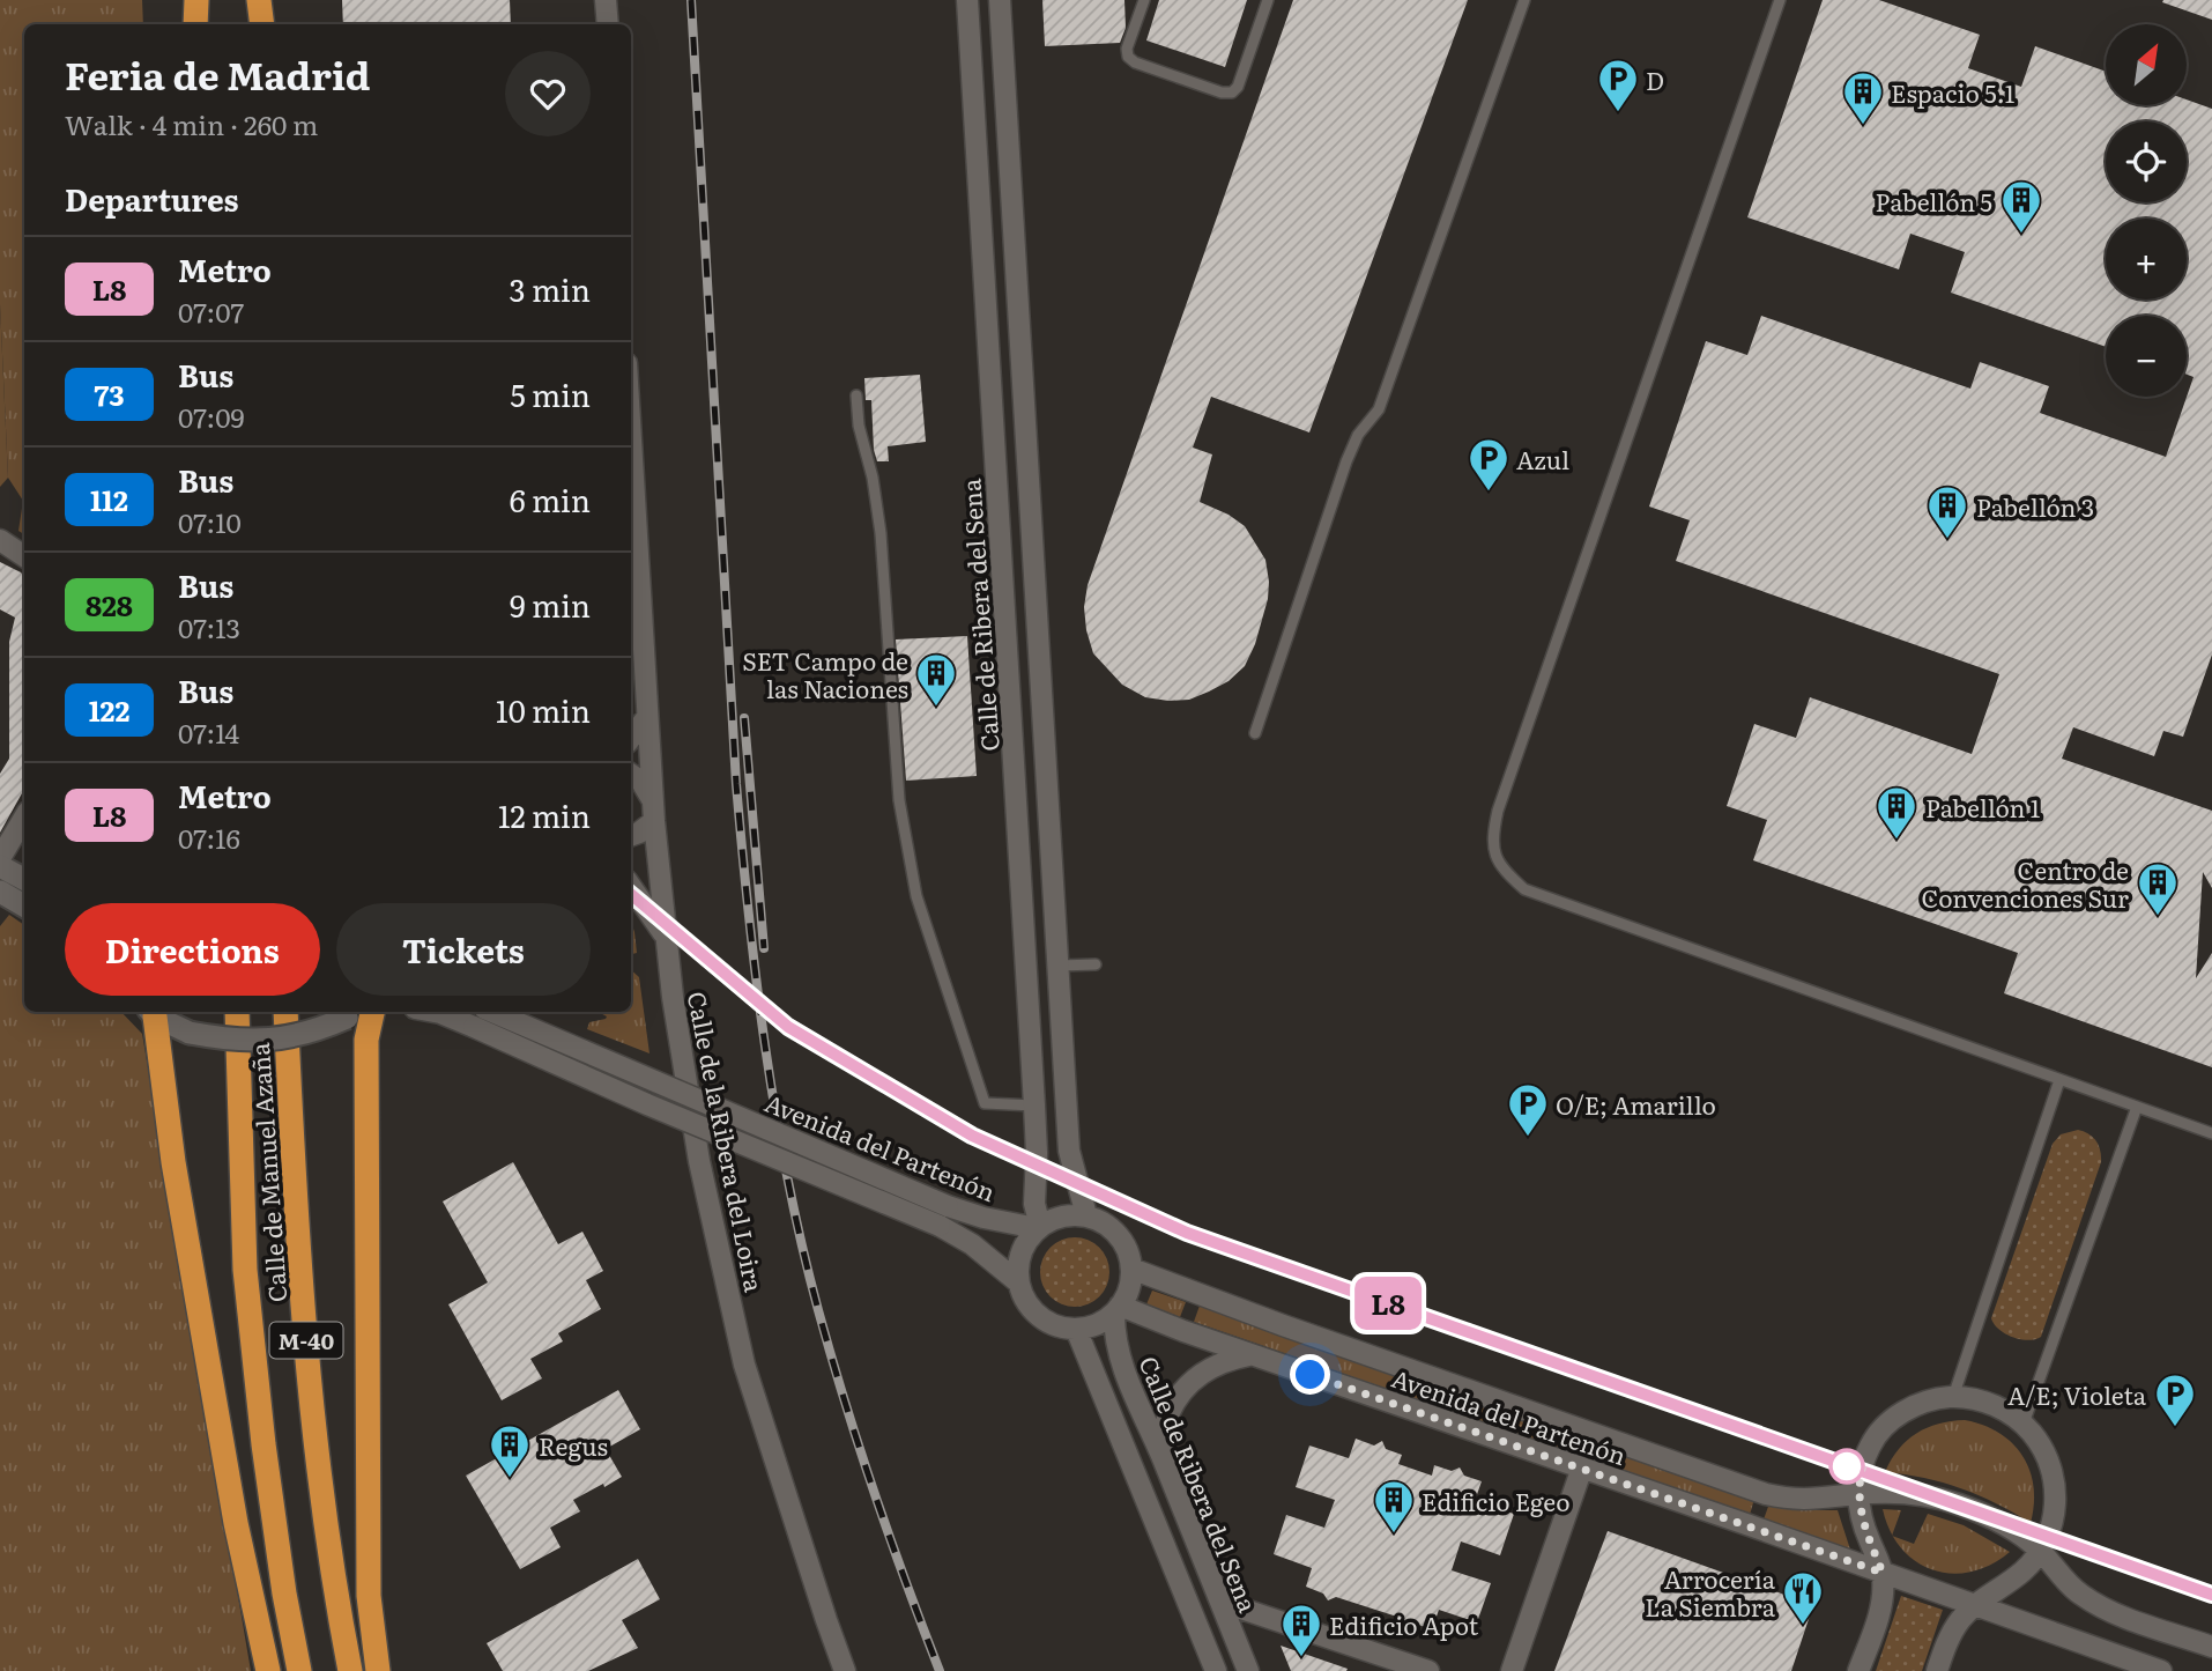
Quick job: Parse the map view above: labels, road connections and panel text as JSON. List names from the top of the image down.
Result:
{
  "streets": {
    "highway": ["Calle de Manuel Azaña", "M-40"],
    "street": ["Calle de Ribera del Sena", "Calle de la Ribera del Loira", "Avenida del Partenón"]
  },
  "crossings": [
    ["Calle de Ribera del Sena", "Avenida del Partenón"]
  ],
  "places": {
    "parking": [
      "D",
      "Azul",
      "O/E; Amarillo",
      "A/E; Violeta"
    ],
    "building": [
      "Espacio 5.1",
      "Pabellón 5",
      "Pabellón 3",
      "SET Campo de las Naciones",
      "Pabellón 1",
      "Centro de Convenciones Sur",
      "Regus",
      "Edificio Egeo",
      "Edificio Apot"
    ],
    "restaurant": ["Arrocería La Siembra"]
  },
  "lines": ["metro line L8"],
  "north": "top right",
  "page": {
    "on_map": "L8",
    "map_buttons": ["+", "−"],
    "heading": [
      ["Feria de Madrid", "Walk · 4 min · 260 m"],
      "Departures"
    ],
    "list": [
      {
        "mark": "L8",
        "name": "Metro",
        "note": "07:07",
        "value": "3 min"
      },
      {
        "mark": "73",
        "name": "Bus",
        "note": "07:09",
        "value": "5 min"
      },
      {
        "mark": "112",
        "name": "Bus",
        "note": "07:10",
        "value": "6 min"
      },
      {
        "mark": "828",
        "name": "Bus",
        "note": "07:13",
        "value": "9 min"
      },
      {
        "mark": "122",
        "name": "Bus",
        "note": "07:14",
        "value": "10 min"
      },
      {
        "mark": "L8",
        "name": "Metro",
        "note": "07:16",
        "value": "12 min"
      }
    ],
    "buttons": ["Directions", "Tickets"]
  }
}
